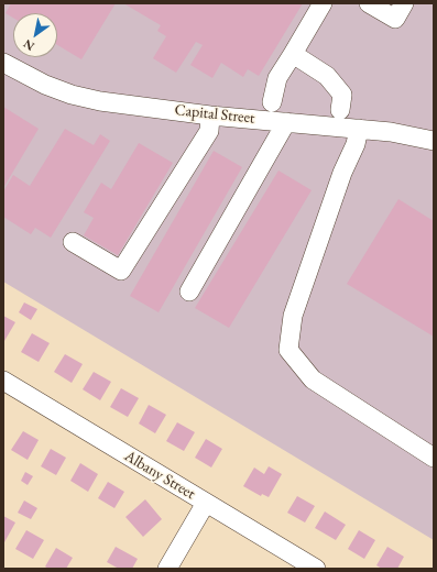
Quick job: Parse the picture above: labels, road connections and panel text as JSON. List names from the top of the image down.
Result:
{
  "streets": {
    "street": ["Capital Street", "Albany Street"]
  },
  "north": "bottom left"
}
